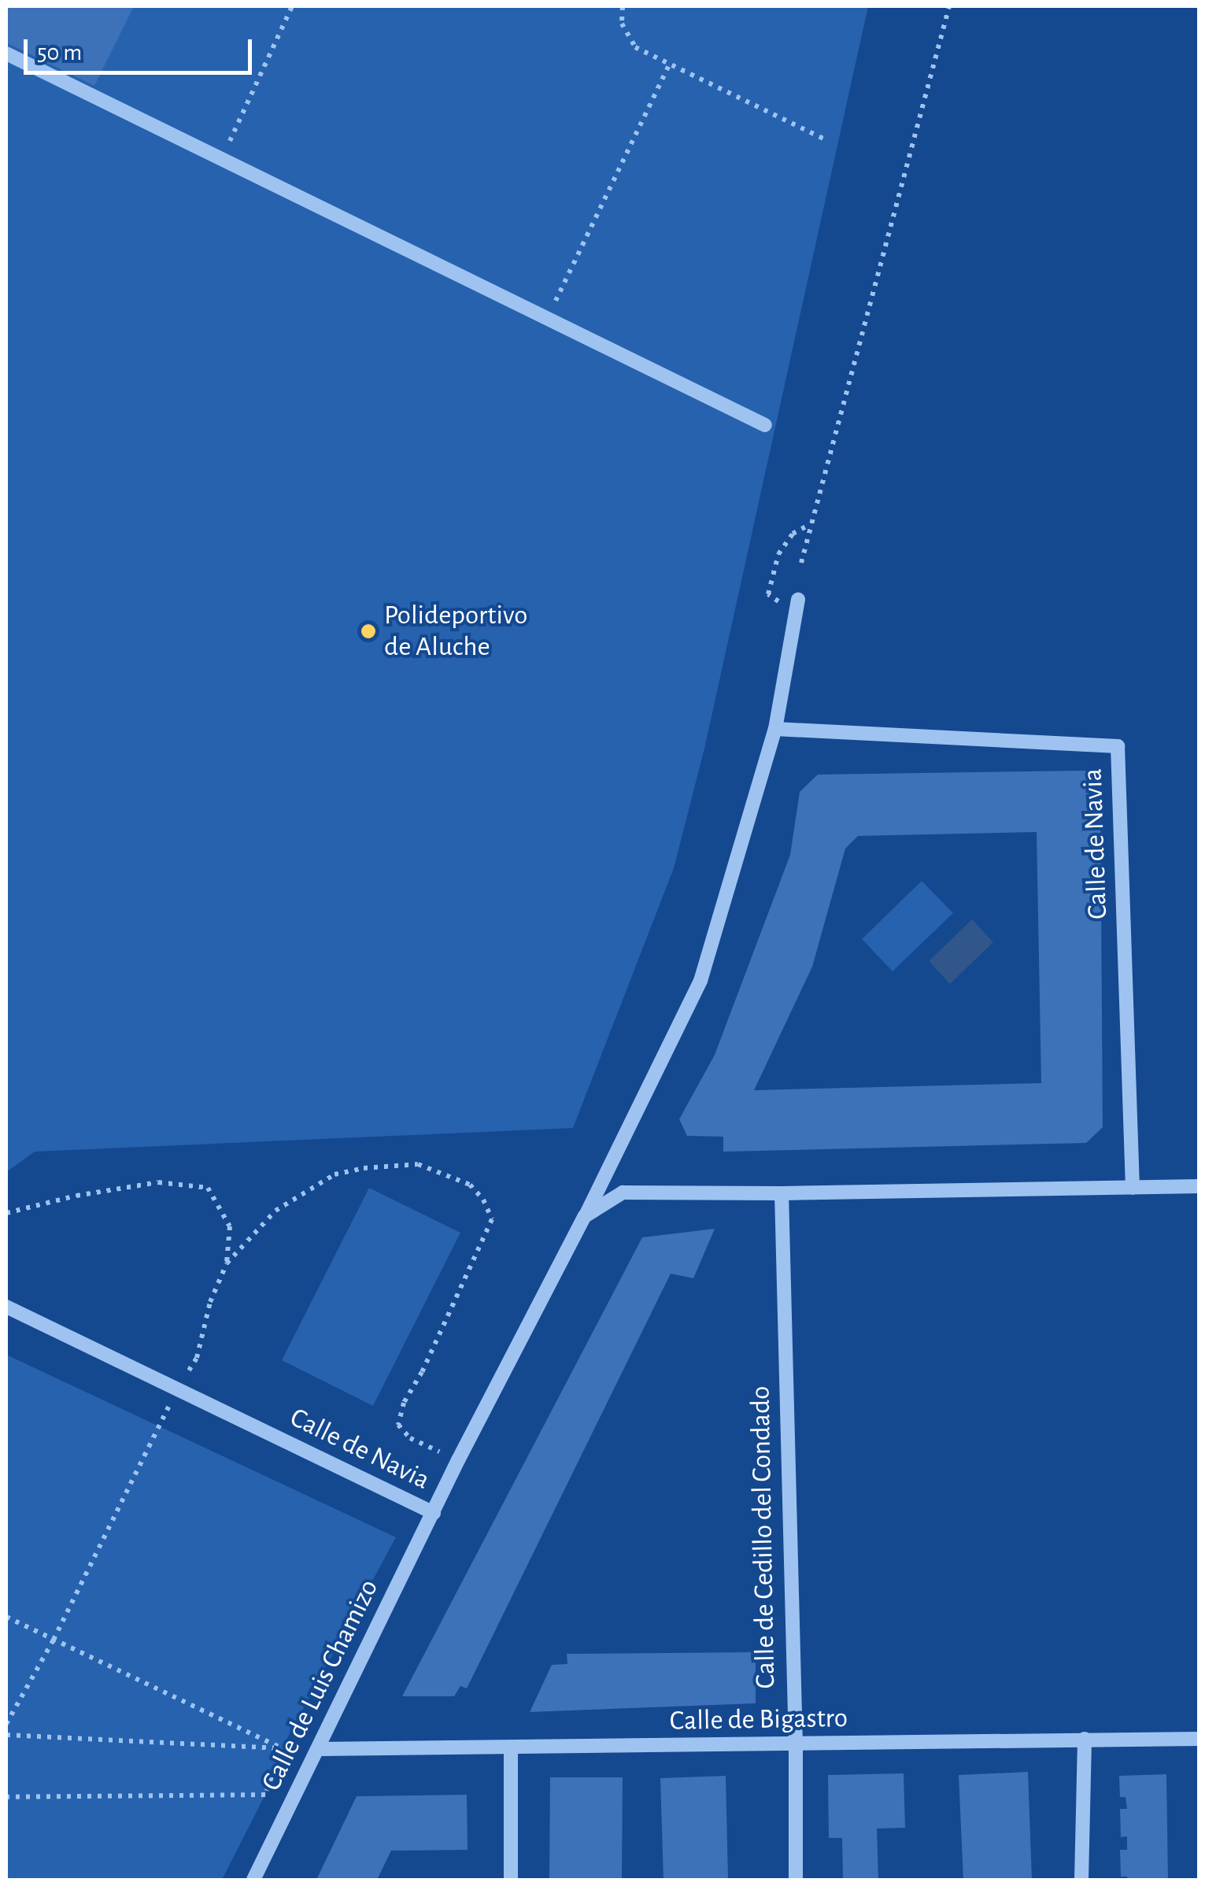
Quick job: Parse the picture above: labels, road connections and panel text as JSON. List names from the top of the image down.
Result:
{
  "streets": {
    "street": [
      "Calle de Navia",
      "Calle de Cedillo del Condado",
      "Calle de Luis Chamizo",
      "Calle de Bigastro"
    ]
  },
  "crossings": [
    ["Calle de Navia", "Calle de Luis Chamizo"],
    ["Calle de Cedillo del Condado", "Calle de Bigastro"],
    ["Calle de Luis Chamizo", "Calle de Bigastro"]
  ],
  "places": ["Polideportivo de Aluche"],
  "scale_bar": "50 m"
}
